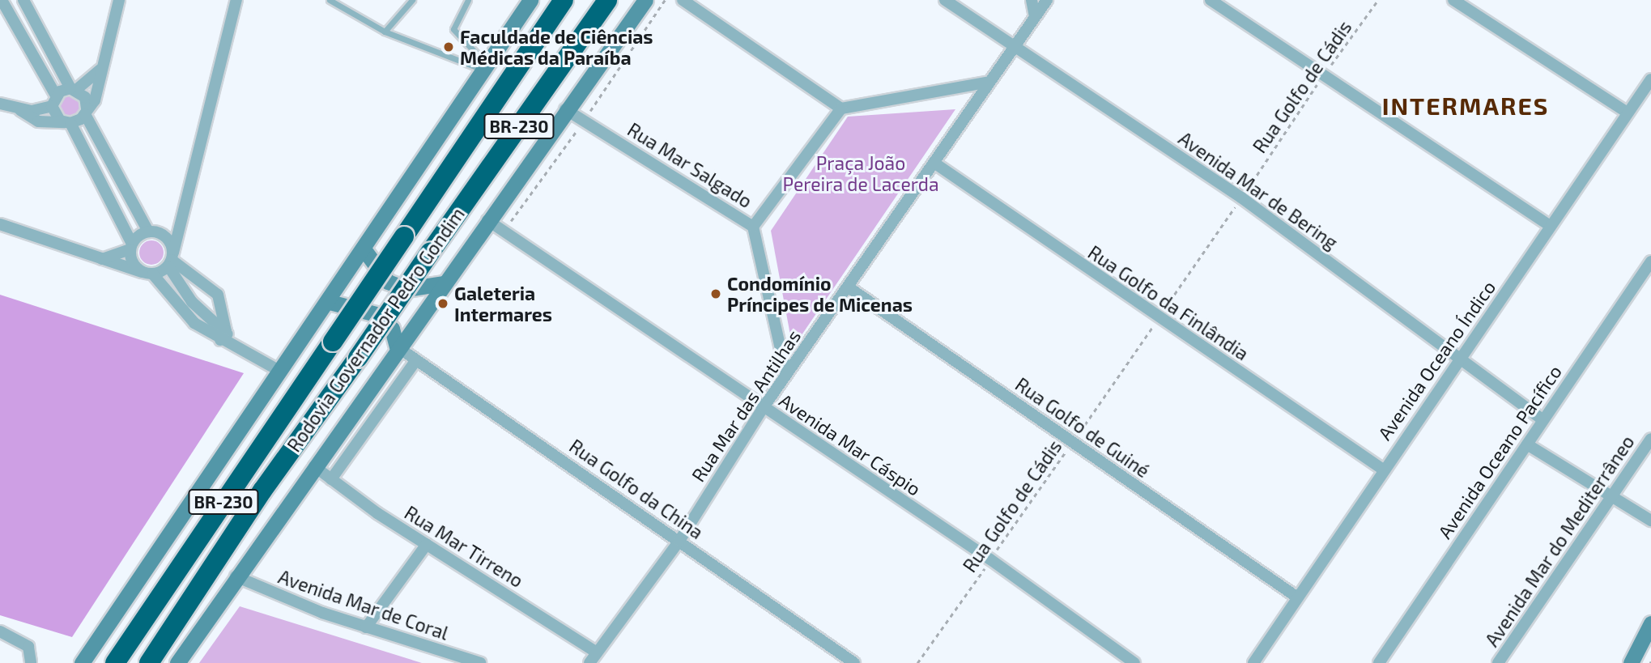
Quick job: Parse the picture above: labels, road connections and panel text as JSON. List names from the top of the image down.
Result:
{
  "streets": {
    "highway": ["BR-230", "Rodovia Governador Pedro Gondim"],
    "street": [
      "Rua Mar Salgado",
      "Avenida Mar de Bering",
      "Rua Golfo da Finlândia",
      "Avenida Oceano Índico",
      "Rua Mar das Antilhas",
      "Rua Golfo de Guiné",
      "Avenida Mar Cáspio",
      "Avenida Oceano Pacífico",
      "Rua Golfo da China",
      "Avenida Mar do Mediterrâneo",
      "Rua Mar Tirreno",
      "Avenida Mar de Coral"
    ],
    "path": ["Rua Golfo de Cádis"]
  },
  "crossings": [
    ["Rua Golfo de Cádis", "Avenida Mar de Bering"],
    ["Rua Golfo de Cádis", "Rua Golfo da Finlândia"],
    ["Rua Golfo de Cádis", "Rua Golfo de Guiné"],
    ["Rua Golfo de Cádis", "Avenida Mar Cáspio"],
    ["Rua Mar Salgado", "Rua Mar das Antilhas"],
    ["Avenida Mar de Bering", "Avenida Oceano Índico"],
    ["Avenida Mar de Bering", "Rua Mar das Antilhas"],
    ["Avenida Mar de Bering", "Avenida Oceano Pacífico"],
    ["Rua Golfo da Finlândia", "Avenida Oceano Índico"],
    ["Rua Golfo da Finlândia", "Rua Mar das Antilhas"],
    ["Avenida Oceano Índico", "Rua Golfo de Guiné"],
    ["Rua Mar das Antilhas", "Rua Golfo de Guiné"],
    ["Rua Mar das Antilhas", "Avenida Mar Cáspio"],
    ["Rua Mar das Antilhas", "Rua Golfo da China"],
    ["Rua Mar das Antilhas", "Rua Mar Tirreno"]
  ],
  "districts": ["INTERMARES"],
  "parks": ["Praça João Pereira de Lacerda"],
  "places": ["Faculdade de Ciências Médicas da Paraíba", "Condomínio Príncipes de Micenas", "Galeteria Intermares"]
}
